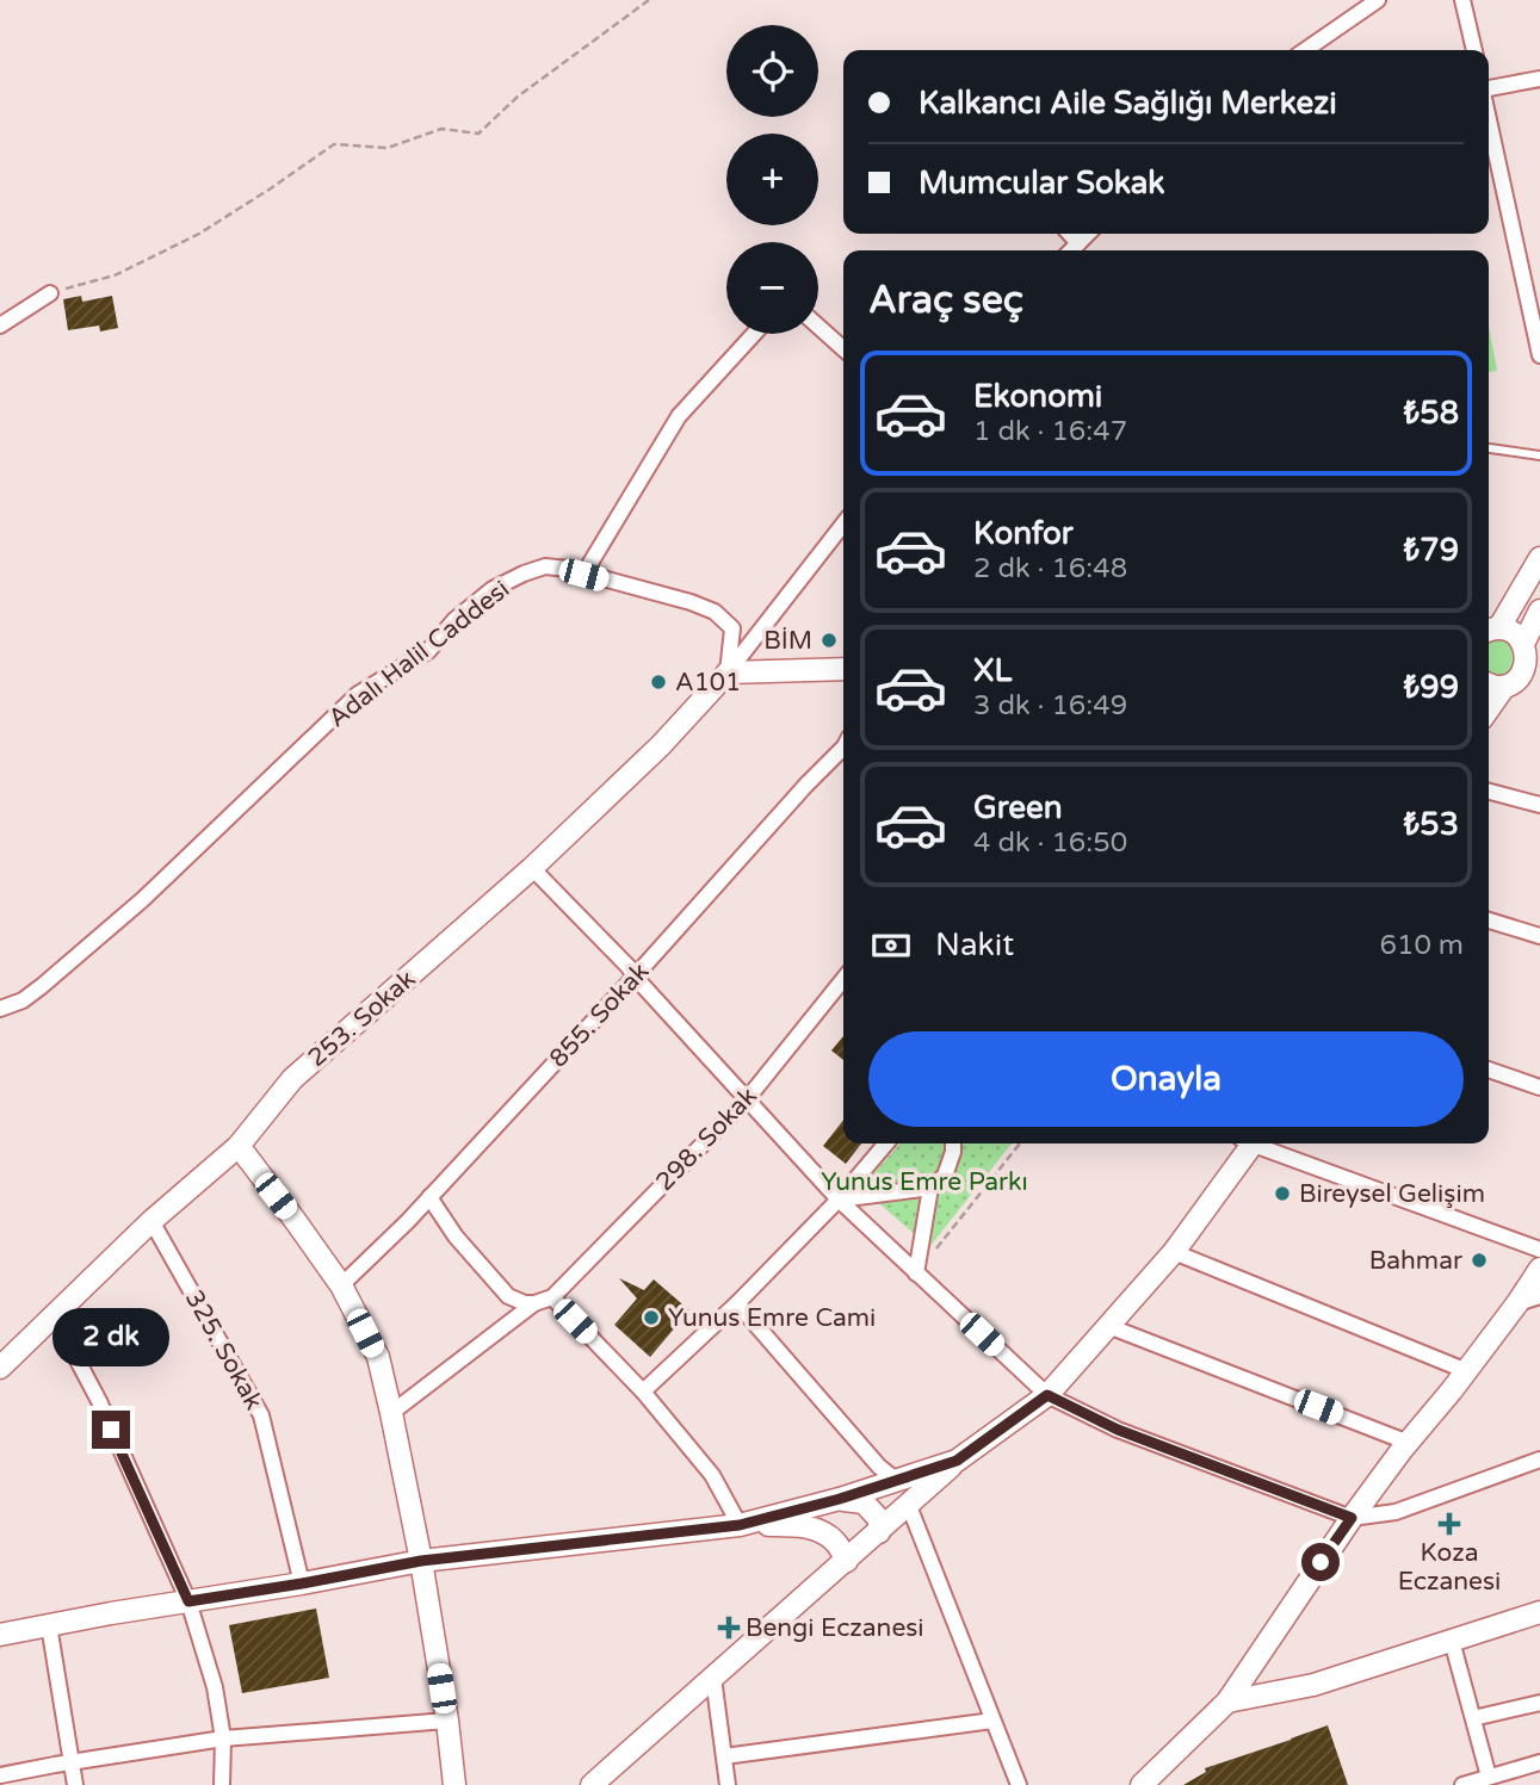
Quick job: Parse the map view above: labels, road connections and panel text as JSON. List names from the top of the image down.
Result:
{
  "streets": {
    "street": [
      "Adalı Halil Caddesi",
      "855. Sokak",
      "253. Sokak",
      "298. Sokak",
      "325. Sokak"
    ]
  },
  "crossings": [
    ["Adalı Halil Caddesi", "253. Sokak"],
    ["253. Sokak", "325. Sokak"]
  ],
  "parks": ["Yunus Emre Parkı"],
  "places": {
    "other": [
      "BİM",
      "A101",
      "Bireysel Gelişim",
      "Bahmar",
      "Yunus Emre Cami"
    ],
    "health": ["Koza Eczanesi", "Bengi Eczanesi"]
  },
  "page": {
    "map_buttons": ["+", "−"],
    "banner": ["Kalkancı Aile Sağlığı Merkezi", "Mumcular Sokak"],
    "heading": "Araç seç",
    "list": [
      {
        "name": "Ekonomi",
        "note": "1 dk · 16:47",
        "value": "₺58"
      },
      {
        "name": "Konfor",
        "note": "2 dk · 16:48",
        "value": "₺79"
      },
      {
        "name": "XL",
        "note": "3 dk · 16:49",
        "value": "₺99"
      },
      {
        "name": "Green",
        "note": "4 dk · 16:50",
        "value": "₺53"
      }
    ],
    "pay": ["Nakit", "610 m"],
    "buttons": "Onayla",
    "bubble": "2 dk"
  }
}
